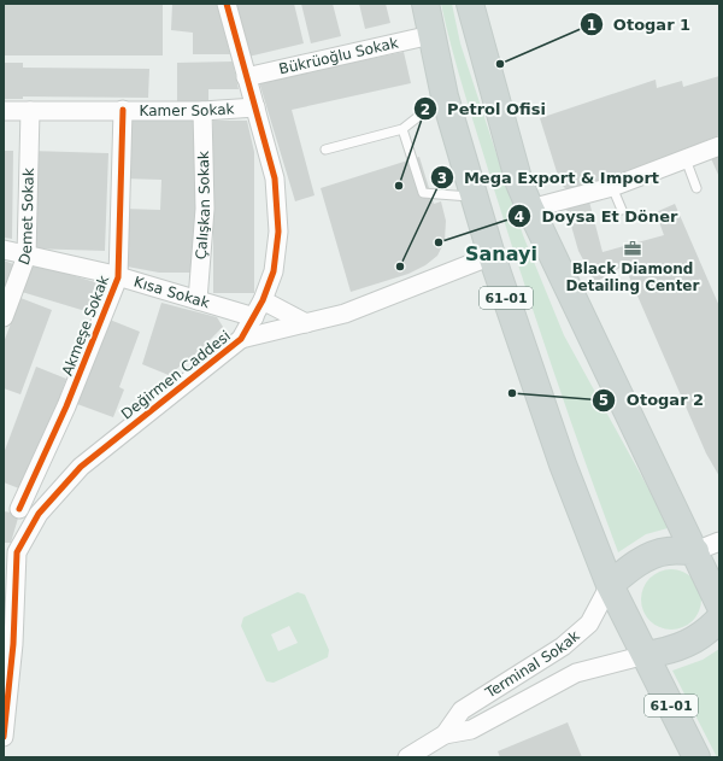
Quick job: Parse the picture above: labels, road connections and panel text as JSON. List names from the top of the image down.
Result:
{
  "streets": {
    "main road": ["61-01"],
    "street": [
      "Bükrüoğlu Sokak",
      "Kamer Sokak",
      "Çalışkan Sokak",
      "Demet Sokak",
      "Kısa Sokak",
      "Akmeşe Sokak",
      "Değirmen Caddesi",
      "Terminal Sokak"
    ]
  },
  "crossings": [
    ["Bükrüoğlu Sokak", "61-01"],
    ["Bükrüoğlu Sokak", "Değirmen Caddesi"],
    ["Kamer Sokak", "Çalışkan Sokak"],
    ["Kamer Sokak", "Demet Sokak"],
    ["Kamer Sokak", "Akmeşe Sokak"],
    ["Kamer Sokak", "Değirmen Caddesi"],
    ["Çalışkan Sokak", "Kısa Sokak"],
    ["Demet Sokak", "Kısa Sokak"],
    ["Kısa Sokak", "Akmeşe Sokak"],
    ["Kısa Sokak", "Değirmen Caddesi"],
    ["61-01", "Terminal Sokak"]
  ],
  "districts": ["Sanayi"],
  "places": {
    "other": [
      "Otogar 1",
      "Petrol Ofisi",
      "Doysa Et Döner",
      "Mega Export & Import",
      "Otogar 2"
    ],
    "office": ["Black Diamond Detailing Center"]
  }
}
